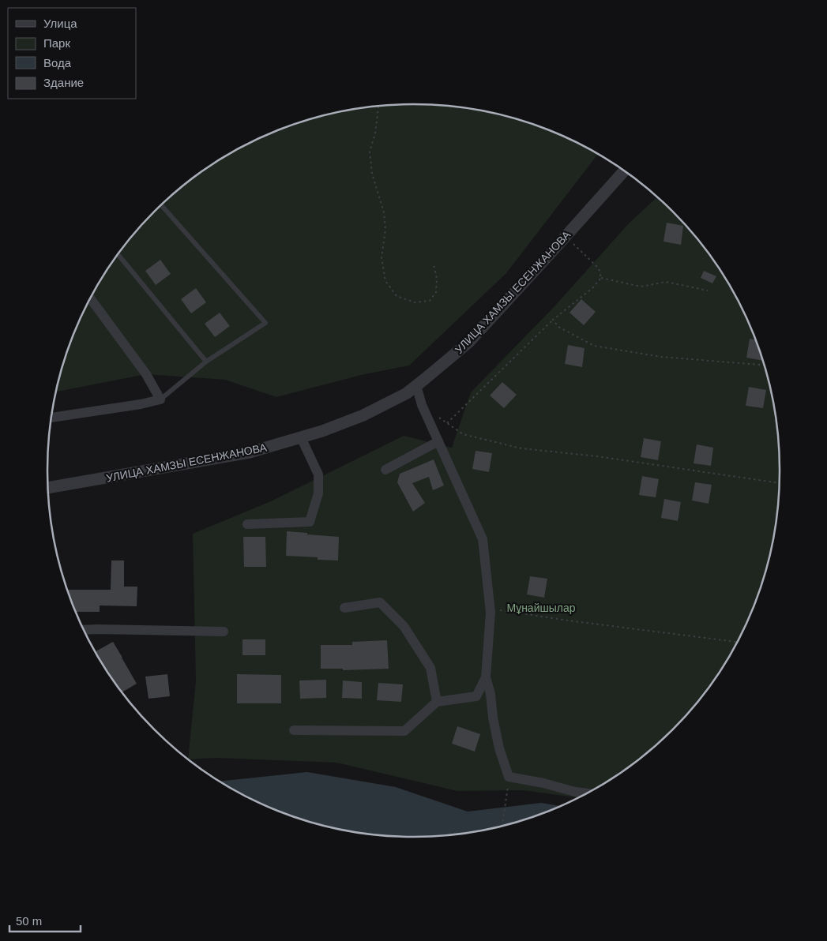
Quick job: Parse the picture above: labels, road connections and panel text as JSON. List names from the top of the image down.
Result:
{
  "streets": {
    "street": ["УЛИЦА ХАМЗЫ ЕСЕНЖАНОВА"]
  },
  "parks": ["Мұнайшылар"],
  "legend": [
    "Улица",
    "Парк",
    "Вода",
    "Здание"
  ],
  "scale_bar": "50 m"
}
